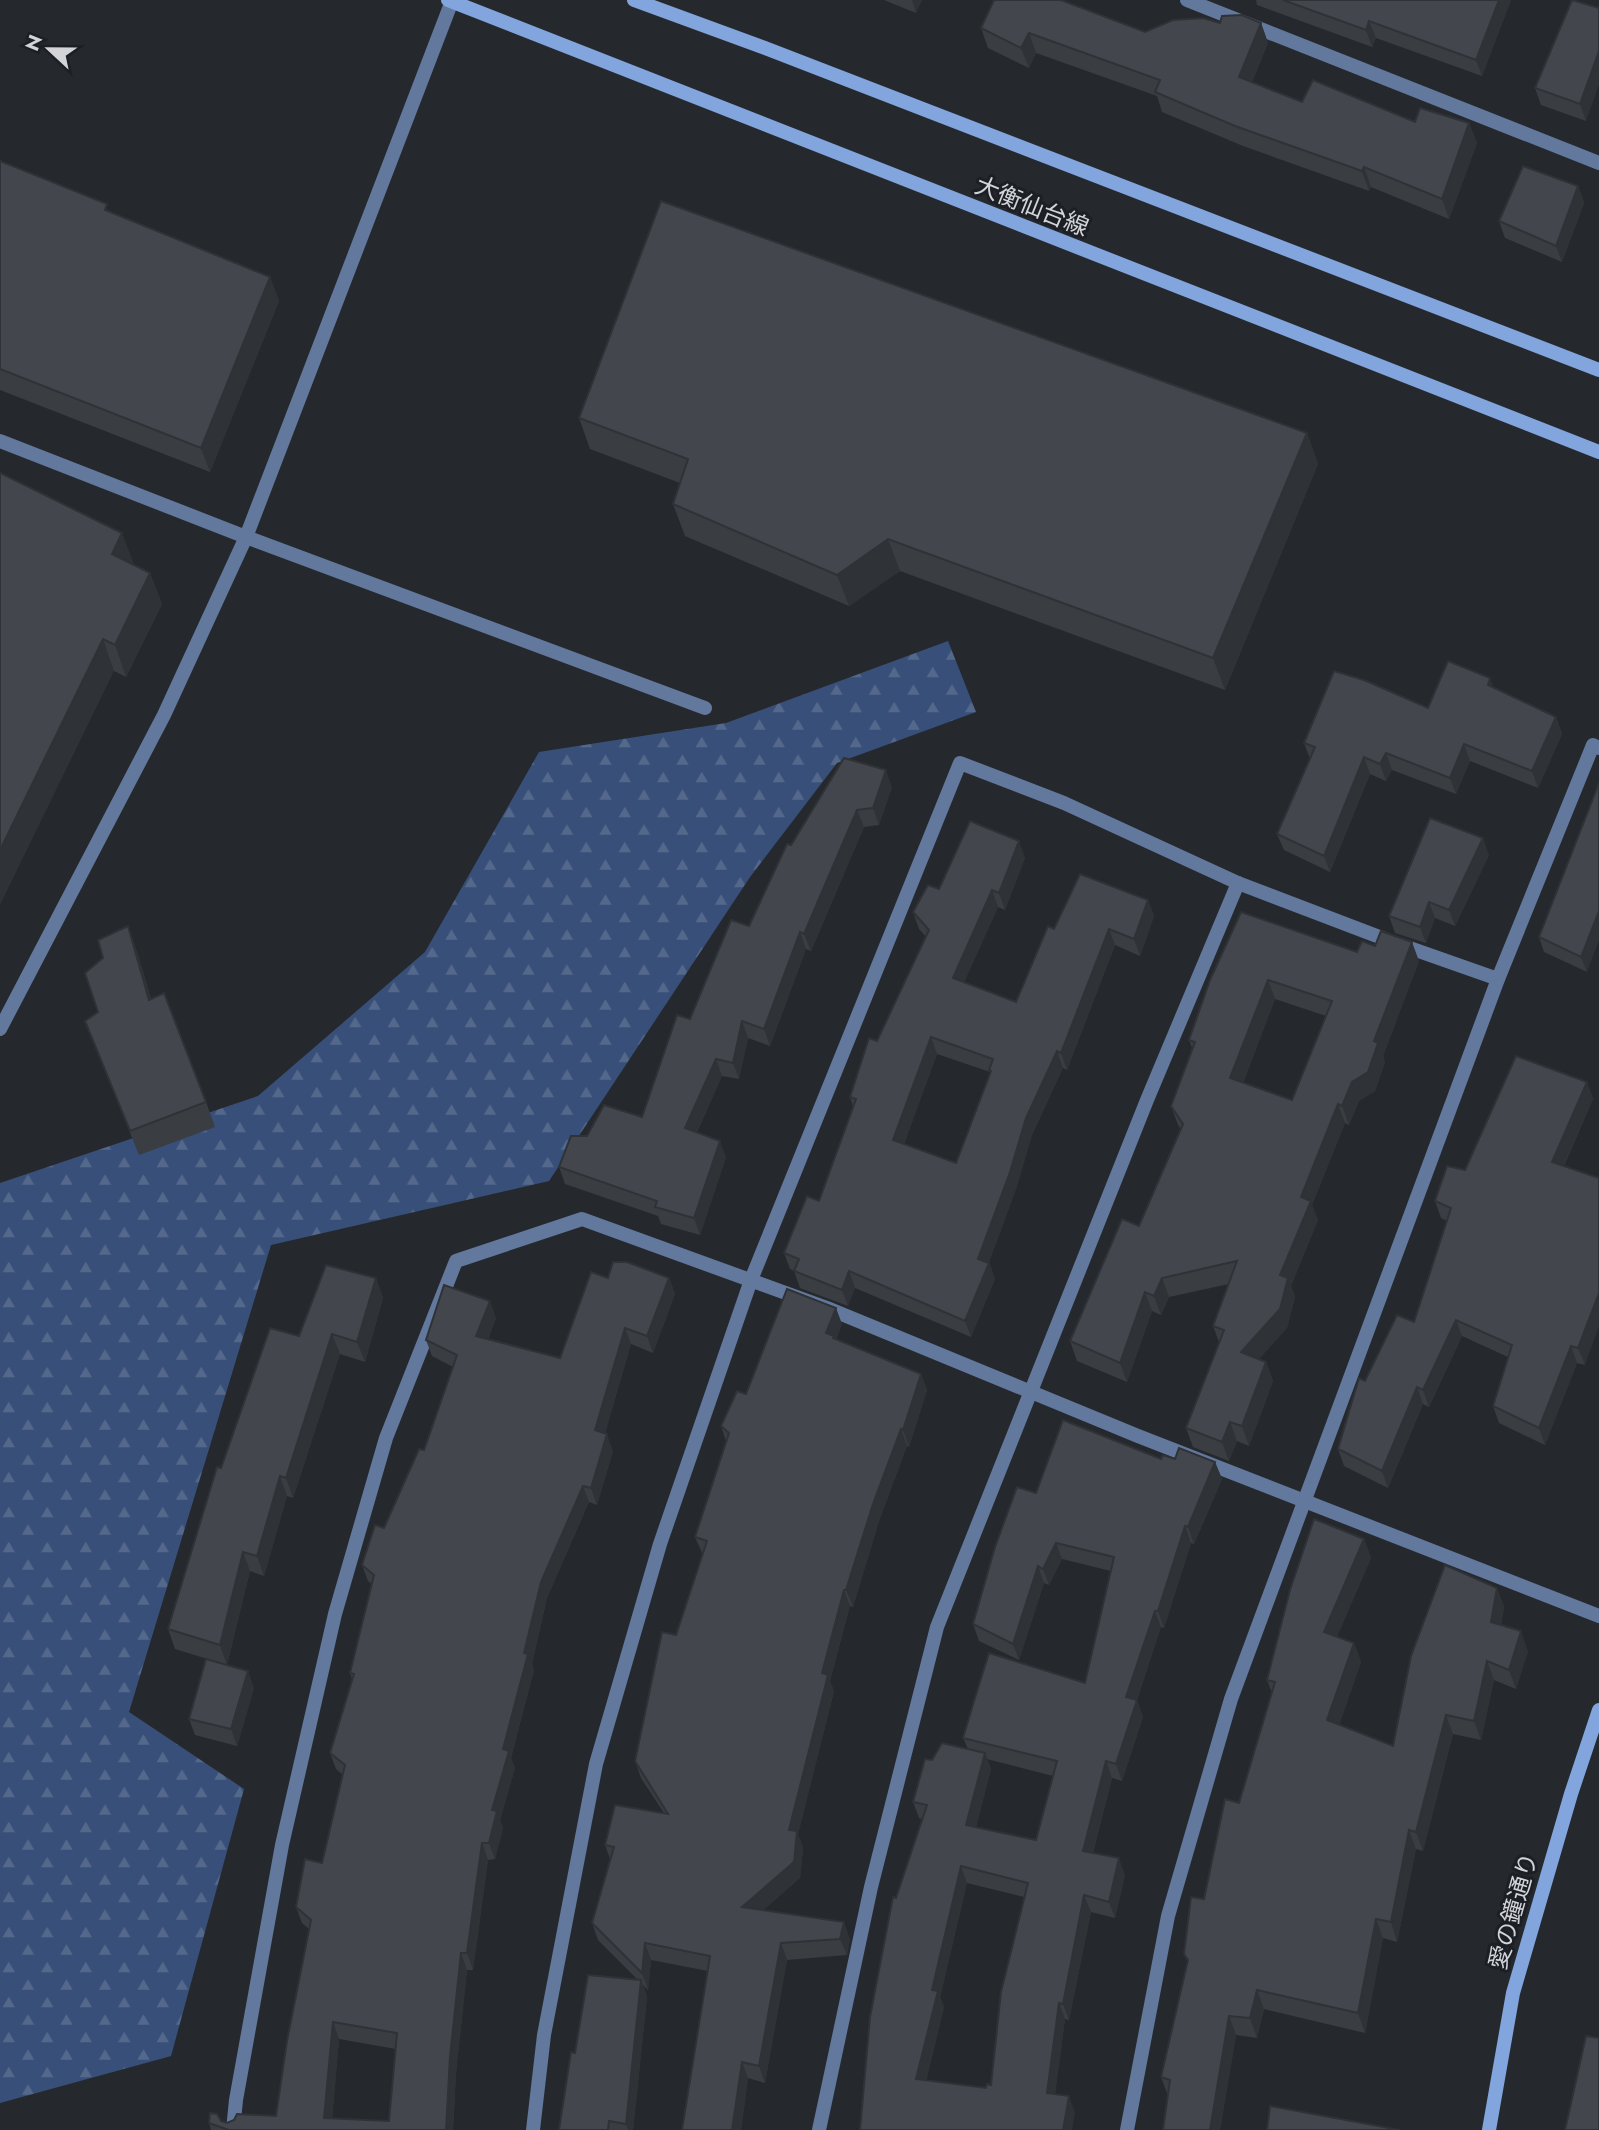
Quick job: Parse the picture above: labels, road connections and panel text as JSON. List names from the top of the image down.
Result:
{
  "streets": {
    "main road": ["大衡仙台線", "愛の鐘通り"]
  },
  "north": "left"
}
